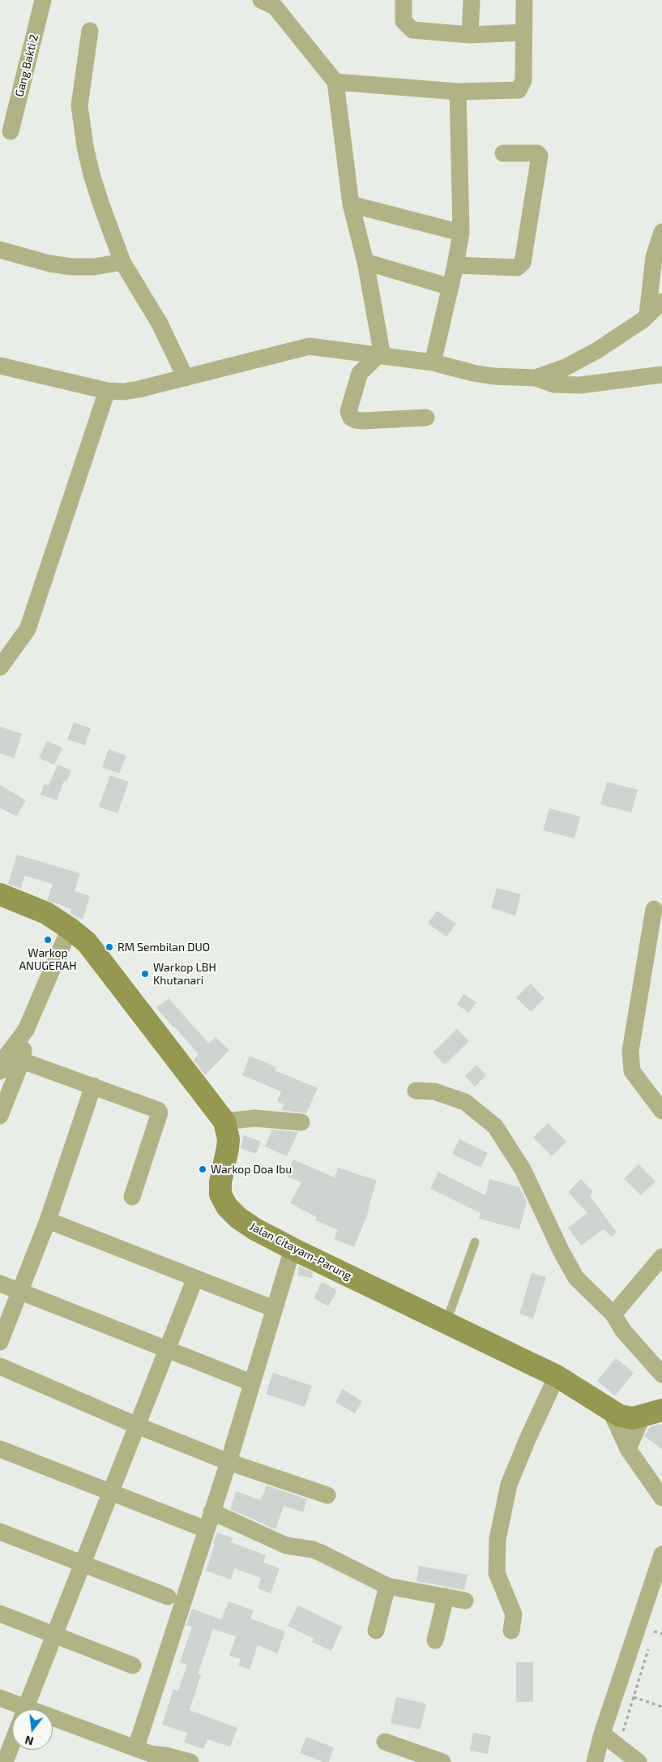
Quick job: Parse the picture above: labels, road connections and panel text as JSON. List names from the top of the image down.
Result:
{
  "streets": {
    "street": ["Gang Bakti 2", "Jalan Citayam-Parung"]
  },
  "places": [
    "Warkop ANUGERAH",
    "RM Sembilan DUO",
    "Warkop LBH Khutanari",
    "Warkop Doa Ibu"
  ],
  "north": "bottom"
}
